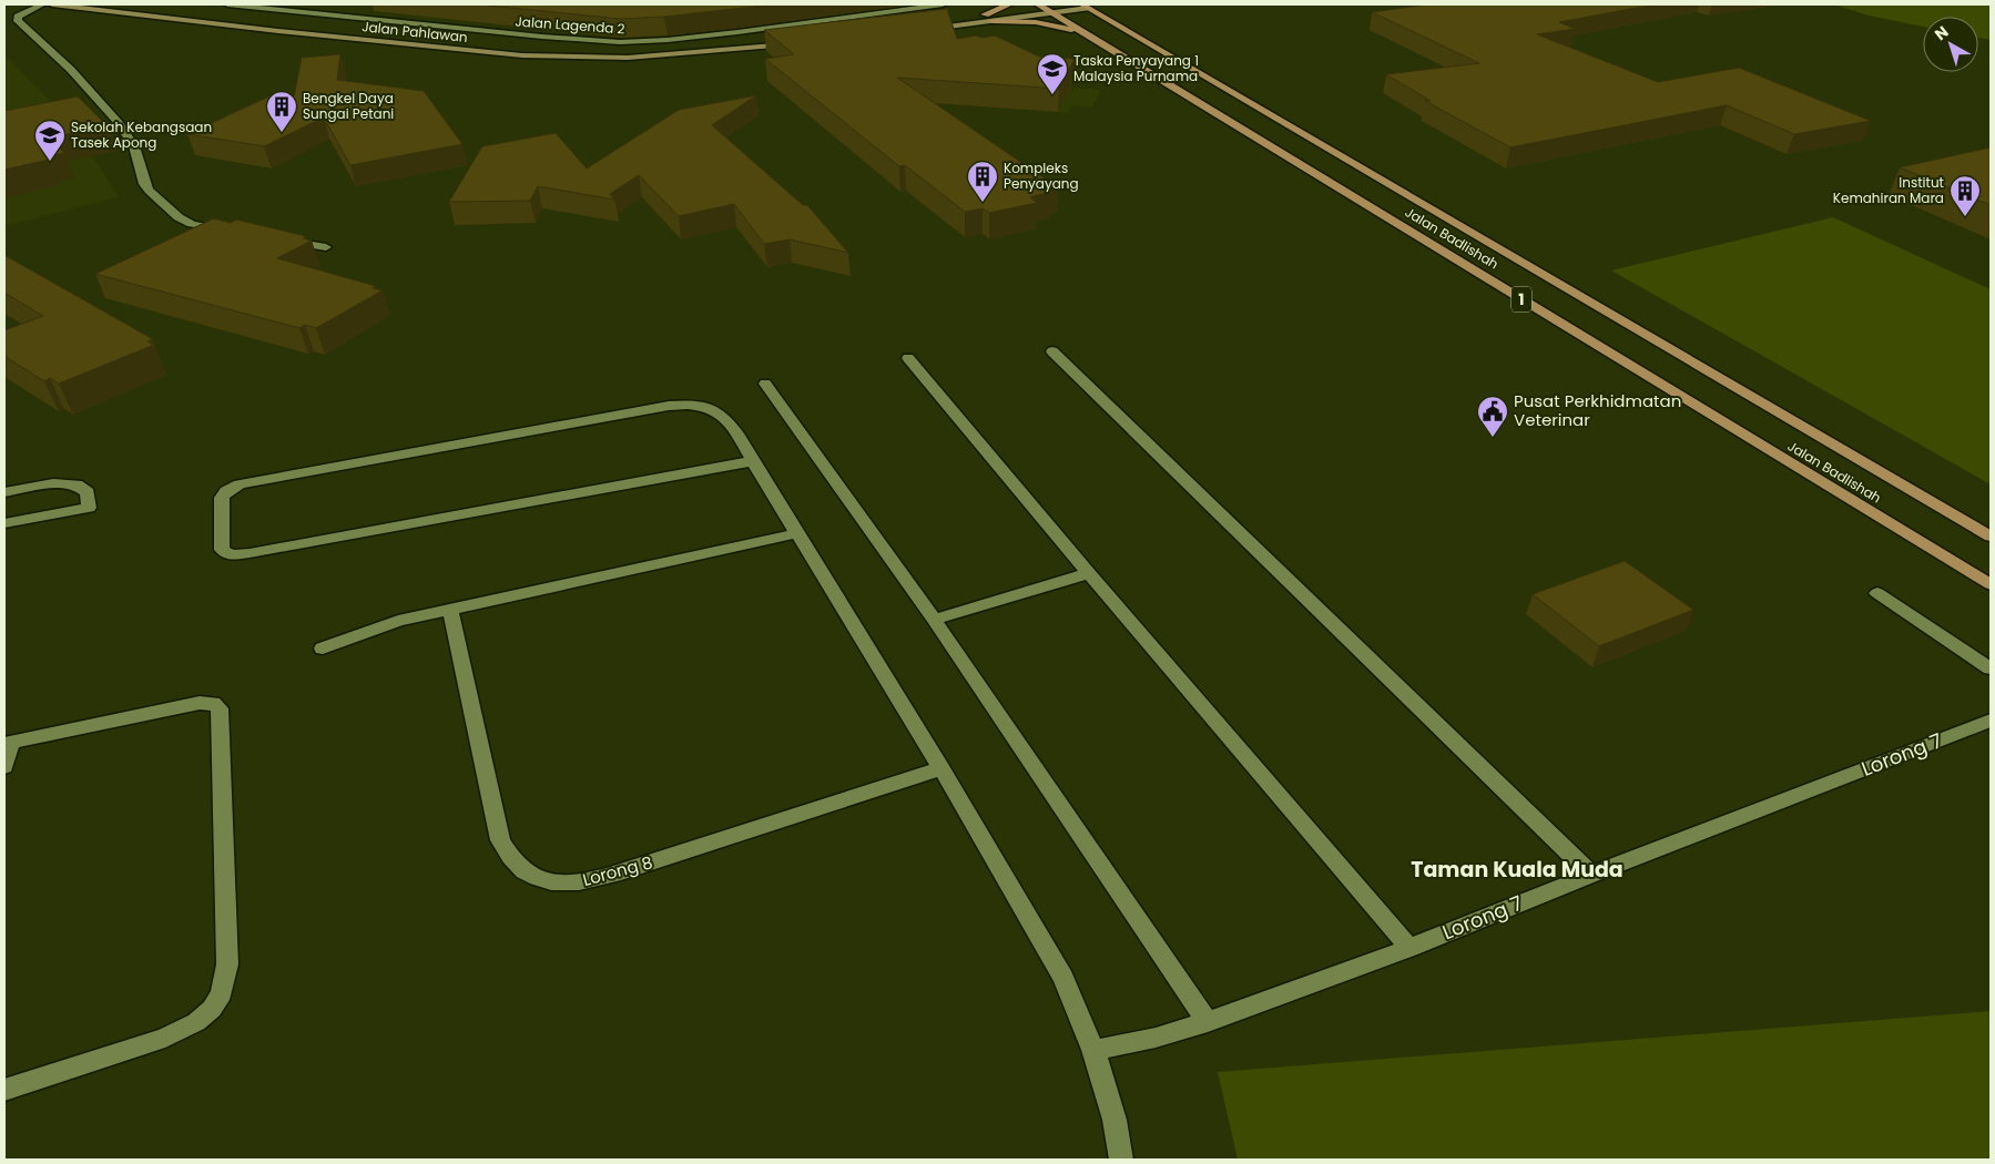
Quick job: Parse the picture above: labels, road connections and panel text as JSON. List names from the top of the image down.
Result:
{
  "streets": {
    "main road": ["Jalan Badlishah", "1"],
    "street": [
      "Jalan Lagenda 2",
      "Jalan Pahlawan",
      "Lorong 7",
      "Lorong 8"
    ]
  },
  "districts": ["Taman Kuala Muda"],
  "places": {
    "school or university": ["Taska Penyayang 1 Malaysia Purnama", "Sekolah Kebangsaan Tasek Apong"],
    "building": ["Bengkel Daya Sungai Petani", "Kompleks Penyayang", "Institut Kemahiran Mara"],
    "public building": ["Pusat Perkhidmatan Veterinar"]
  },
  "north": "top left"
}
